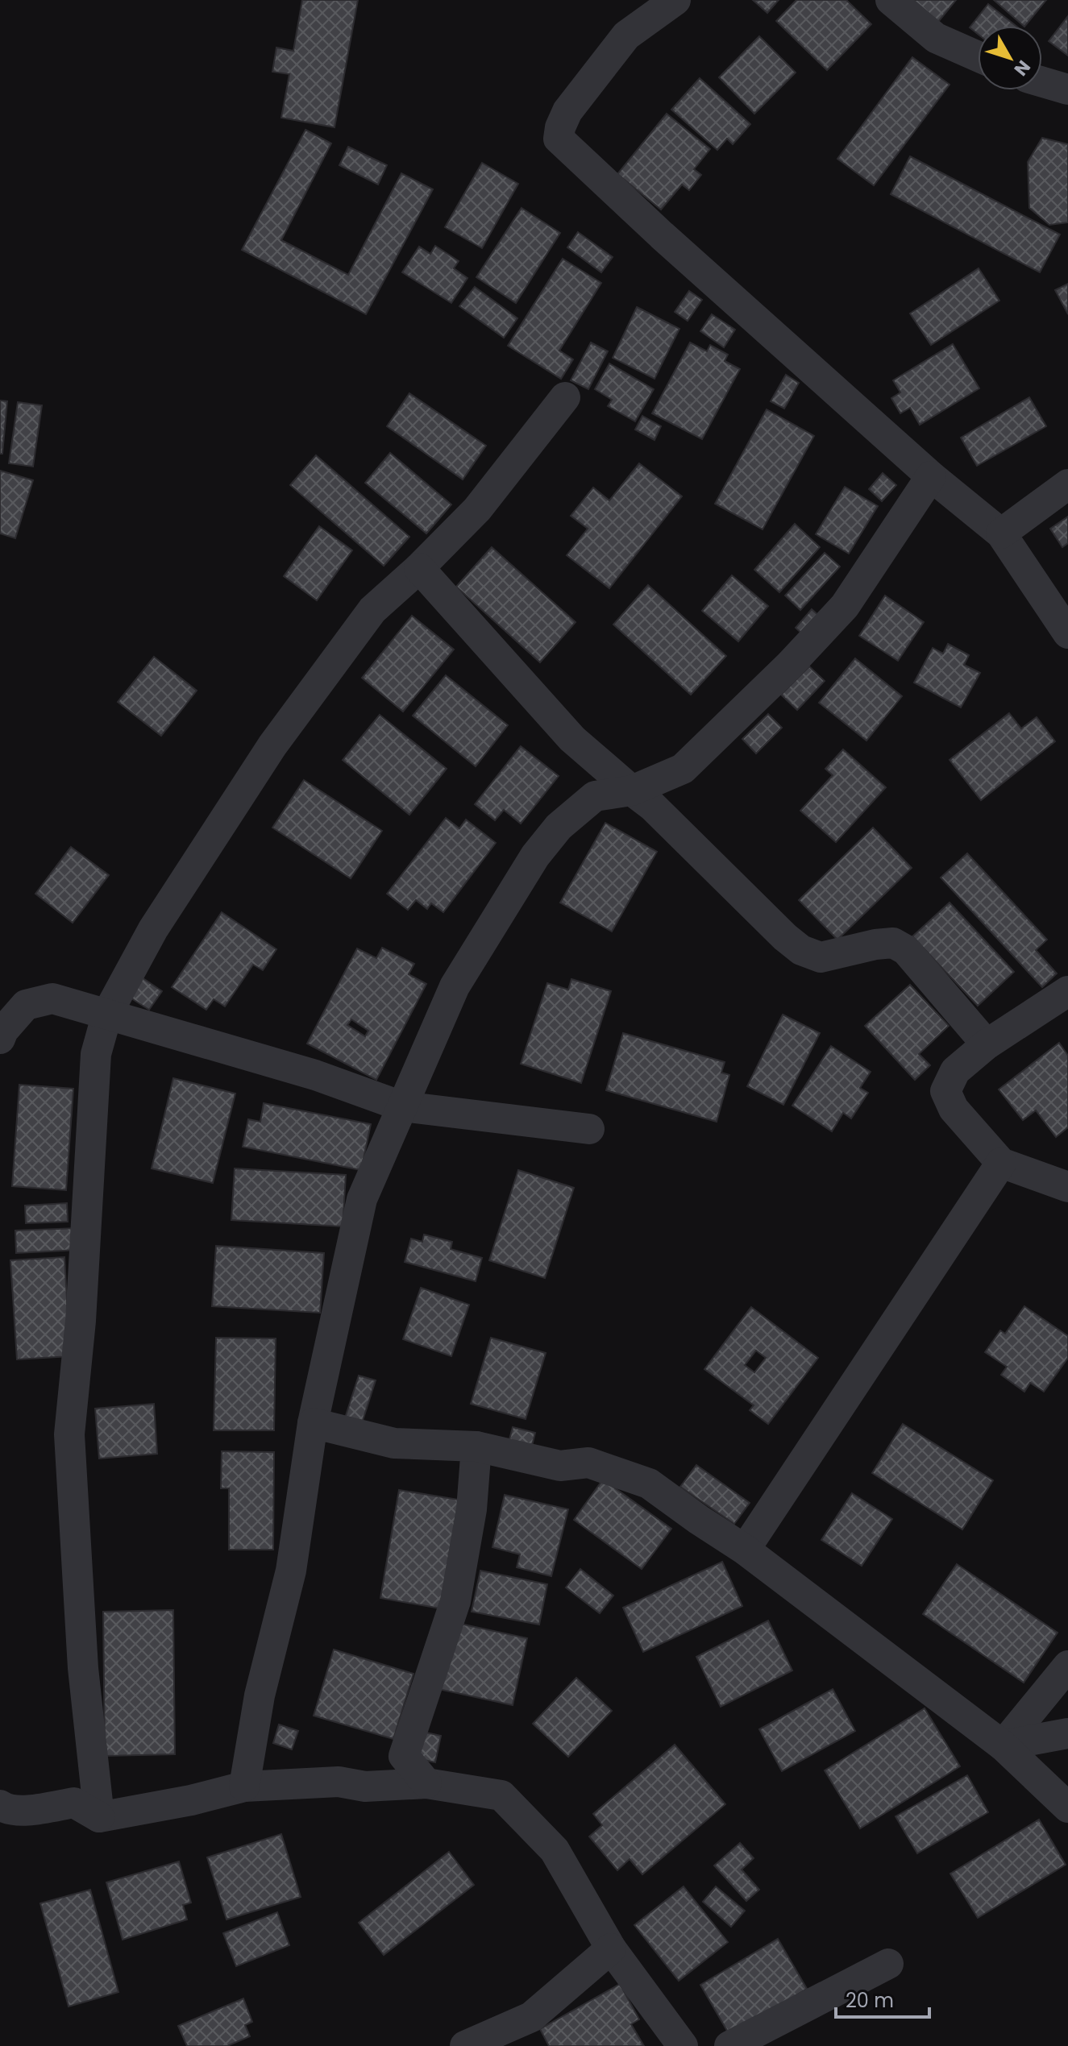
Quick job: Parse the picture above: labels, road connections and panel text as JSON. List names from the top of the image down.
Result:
{
  "scale_bar": "20 m",
  "north": "bottom right"
}
